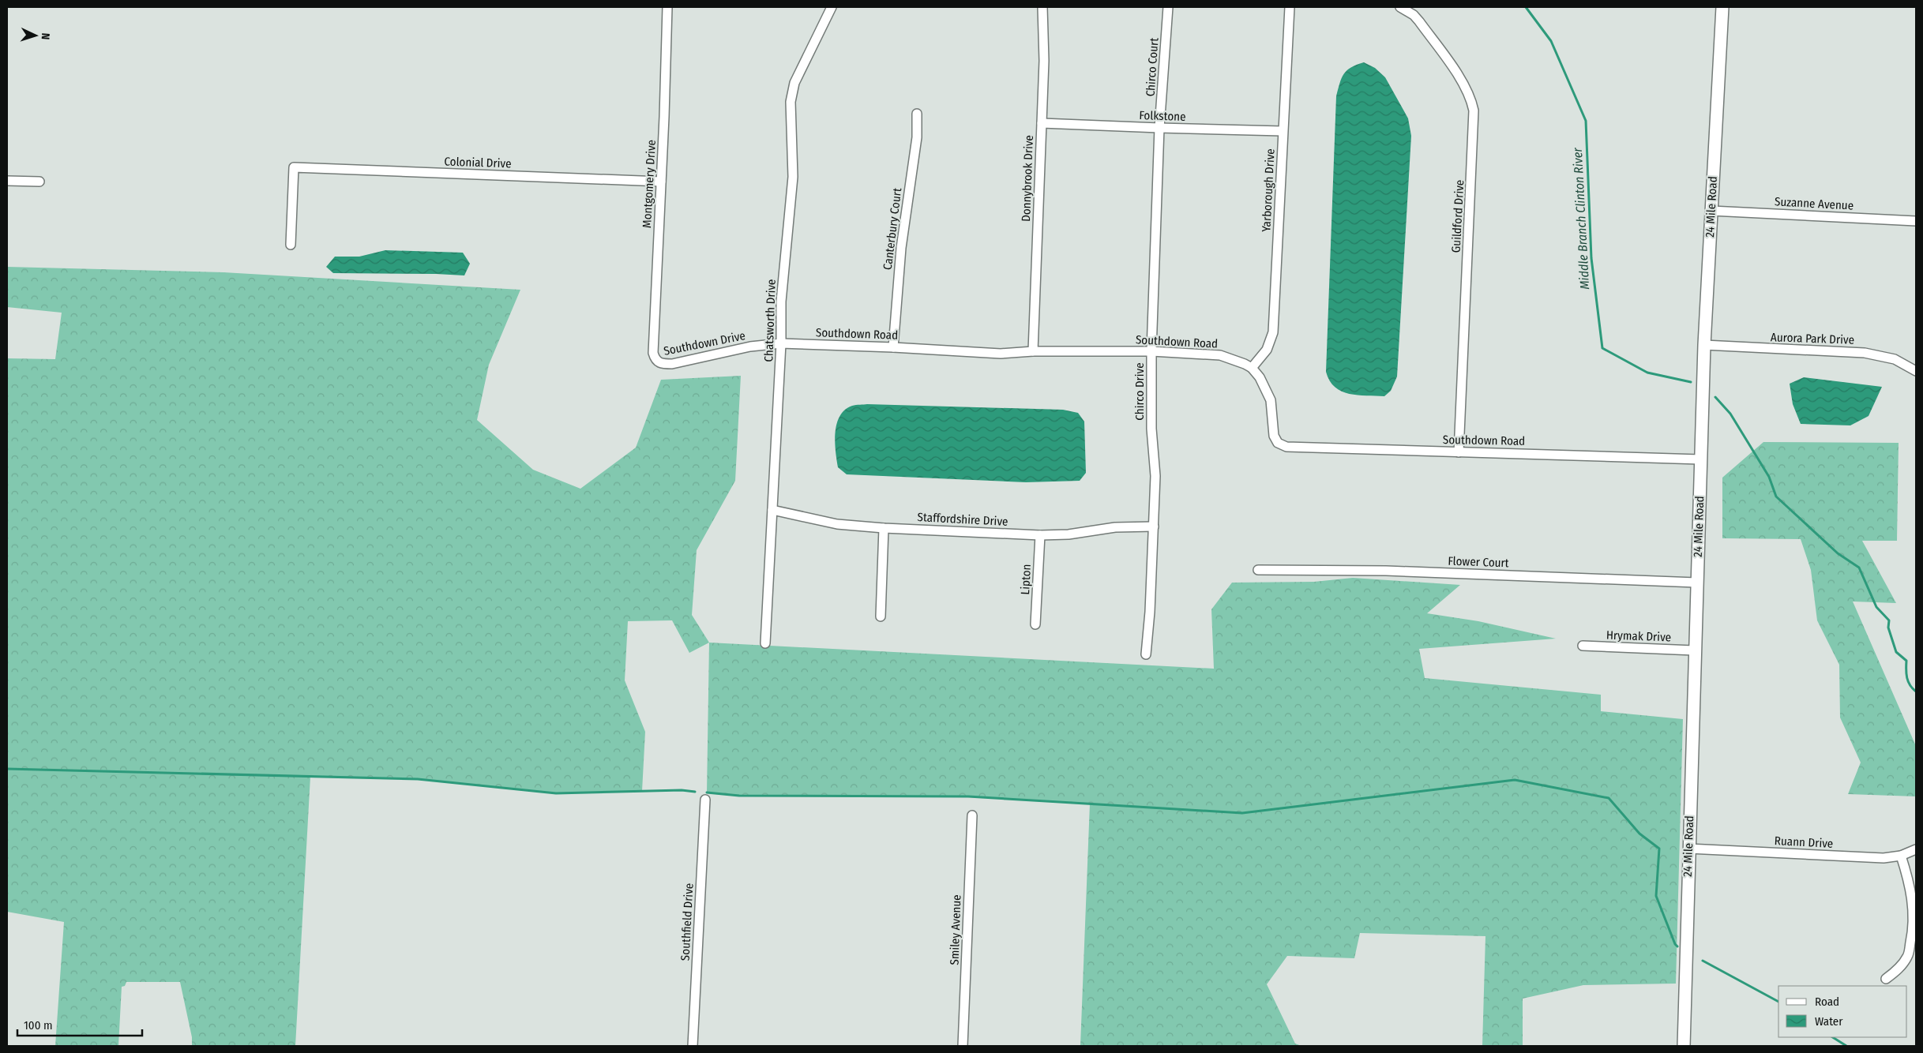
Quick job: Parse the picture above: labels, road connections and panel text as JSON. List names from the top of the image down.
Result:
{
  "streets": {
    "street": [
      "Chirco Court",
      "Folkstone",
      "Colonial Drive",
      "Donnybrook Drive",
      "Montgomery Drive",
      "Yarborough Drive",
      "Suzanne Avenue",
      "24 Mile Road",
      "Guildford Drive",
      "Canterbury Court",
      "Chatsworth Drive",
      "Southdown Road",
      "Aurora Park Drive",
      "Southdown Drive",
      "Chirco Drive",
      "Staffordshire Drive",
      "Flower Court",
      "Lipton",
      "Hrymak Drive",
      "Ruann Drive",
      "Southfield Drive",
      "Smiley Avenue"
    ]
  },
  "crossings": [
    ["Chirco Court", "Folkstone"],
    ["Chirco Court", "Chirco Drive"],
    ["Folkstone", "Donnybrook Drive"],
    ["Folkstone", "Yarborough Drive"],
    ["Folkstone", "Chirco Drive"],
    ["Colonial Drive", "Montgomery Drive"],
    ["Donnybrook Drive", "Southdown Road"],
    ["Montgomery Drive", "Southdown Drive"],
    ["Yarborough Drive", "Southdown Road"],
    ["Suzanne Avenue", "24 Mile Road"],
    ["24 Mile Road", "Southdown Road"],
    ["24 Mile Road", "Aurora Park Drive"],
    ["24 Mile Road", "Flower Court"],
    ["24 Mile Road", "Hrymak Drive"],
    ["24 Mile Road", "Ruann Drive"],
    ["Guildford Drive", "Southdown Road"],
    ["Canterbury Court", "Southdown Road"],
    ["Chatsworth Drive", "Southdown Road"],
    ["Chatsworth Drive", "Southdown Drive"],
    ["Chatsworth Drive", "Staffordshire Drive"],
    ["Southdown Road", "Southdown Drive"],
    ["Southdown Road", "Chirco Drive"],
    ["Chirco Drive", "Staffordshire Drive"],
    ["Staffordshire Drive", "Lipton"]
  ],
  "water": ["Middle Branch Clinton River"],
  "legend": ["Road", "Water"],
  "scale_bar": "100 m",
  "north": "right"
}
